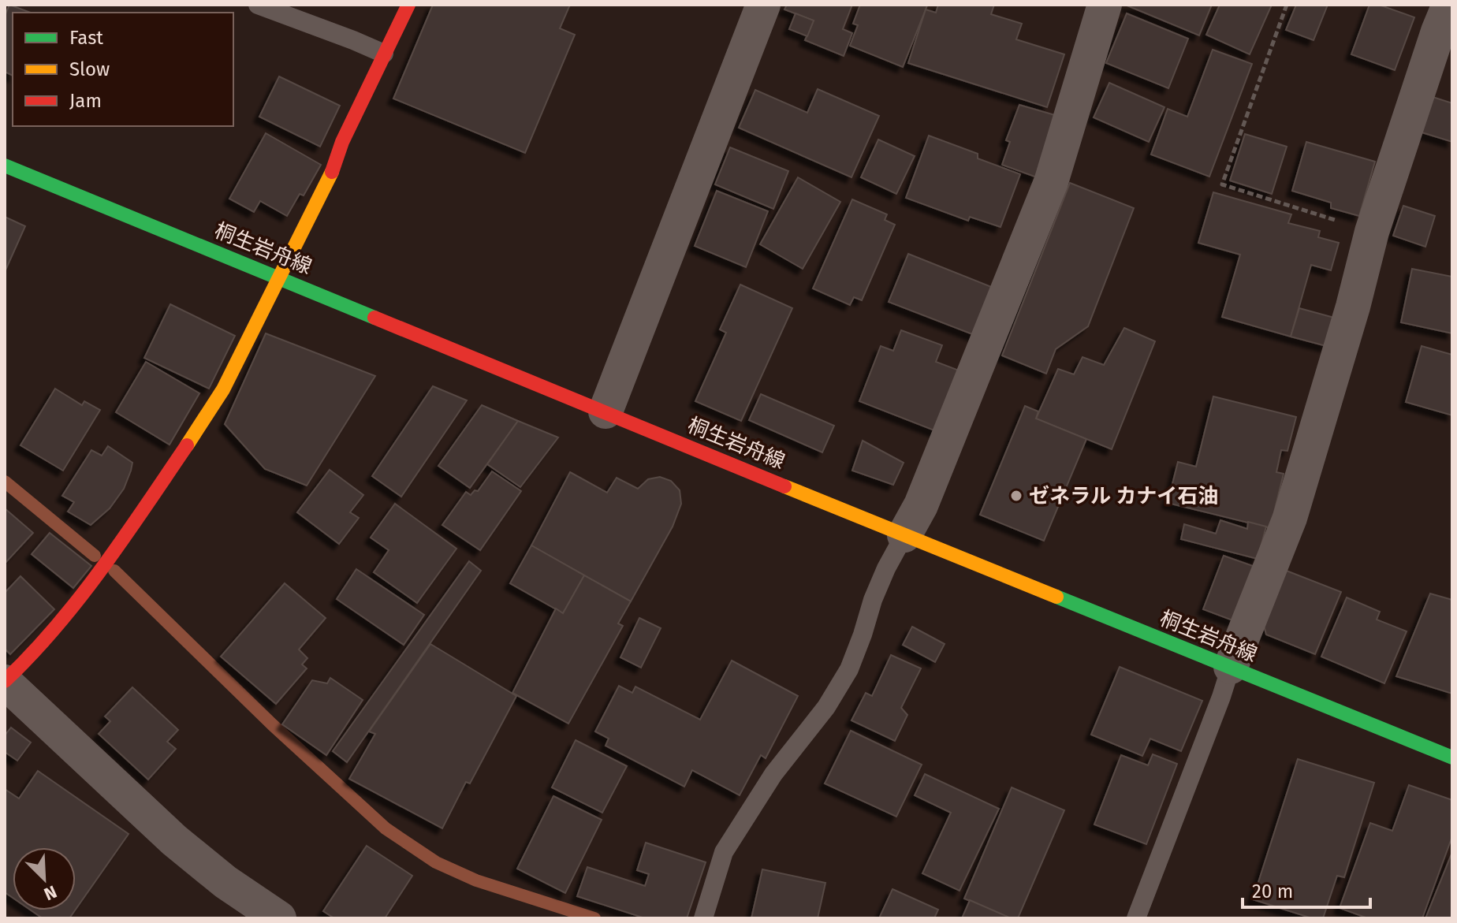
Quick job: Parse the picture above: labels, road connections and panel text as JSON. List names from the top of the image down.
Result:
{
  "streets": {
    "main road": ["桐生岩舟線"]
  },
  "places": ["ゼネラル カナイ石油"],
  "legend": ["Fast", "Slow", "Jam"],
  "scale_bar": "20 m",
  "north": "bottom right"
}
